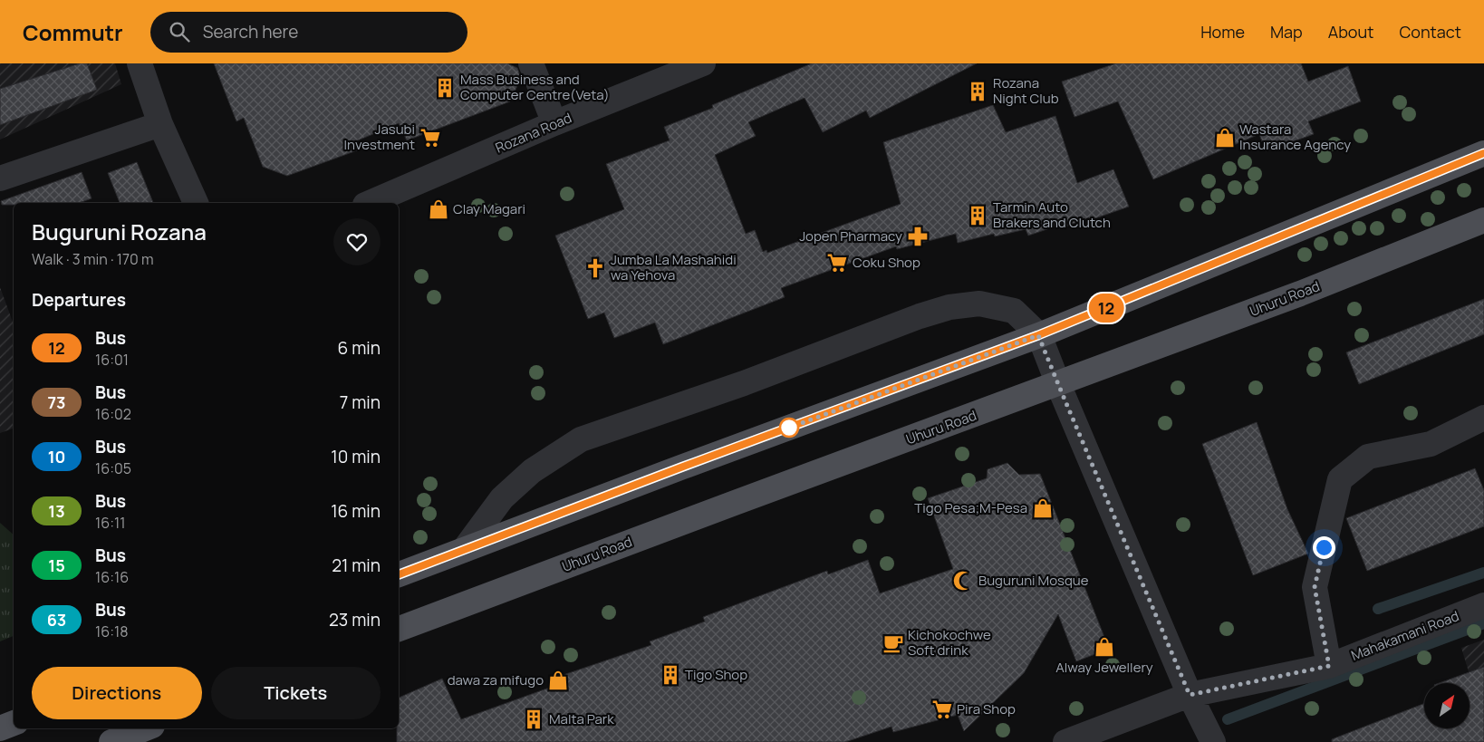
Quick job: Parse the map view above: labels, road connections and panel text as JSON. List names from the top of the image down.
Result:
{
  "streets": {
    "main road": ["Uhuru Road"],
    "street": ["Rozana Road", "Mahakamani Road"]
  },
  "places": {
    "building": [
      "Mass Business and Computer Centre(Veta)",
      "Rozana Night Club",
      "Tarmin Auto Brakers and Clutch",
      "Tigo Shop",
      "Malta Park"
    ],
    "supermarket": ["Jasubi Investment", "Coku Shop", "Pira Shop"],
    "shop": [
      "Wastara Insurance Agency",
      "Clay Magari",
      "Tigo Pesa;M-Pesa",
      "Alway Jewellery",
      "dawa za mifugo"
    ],
    "pharmacy": ["Jopen Pharmacy"],
    "church": ["Jumba La Mashahidi wa Yehova"],
    "mosque": ["Buguruni Mosque"],
    "cafe": ["Kichokochwe Soft drink"]
  },
  "lines": ["bus line 12"],
  "north": "top right",
  "page": {
    "header": "Commutr",
    "search": "Search here",
    "nav": [
      "Home",
      "Map",
      "About",
      "Contact"
    ],
    "on_map": "12",
    "heading": [
      ["Buguruni Rozana", "Walk · 3 min · 170 m"],
      "Departures"
    ],
    "list": [
      {
        "mark": "12",
        "name": "Bus",
        "note": "16:01",
        "value": "6 min"
      },
      {
        "mark": "73",
        "name": "Bus",
        "note": "16:02",
        "value": "7 min"
      },
      {
        "mark": "10",
        "name": "Bus",
        "note": "16:05",
        "value": "10 min"
      },
      {
        "mark": "13",
        "name": "Bus",
        "note": "16:11",
        "value": "16 min"
      },
      {
        "mark": "15",
        "name": "Bus",
        "note": "16:16",
        "value": "21 min"
      },
      {
        "mark": "63",
        "name": "Bus",
        "note": "16:18",
        "value": "23 min"
      }
    ],
    "buttons": ["Directions", "Tickets"]
  }
}
